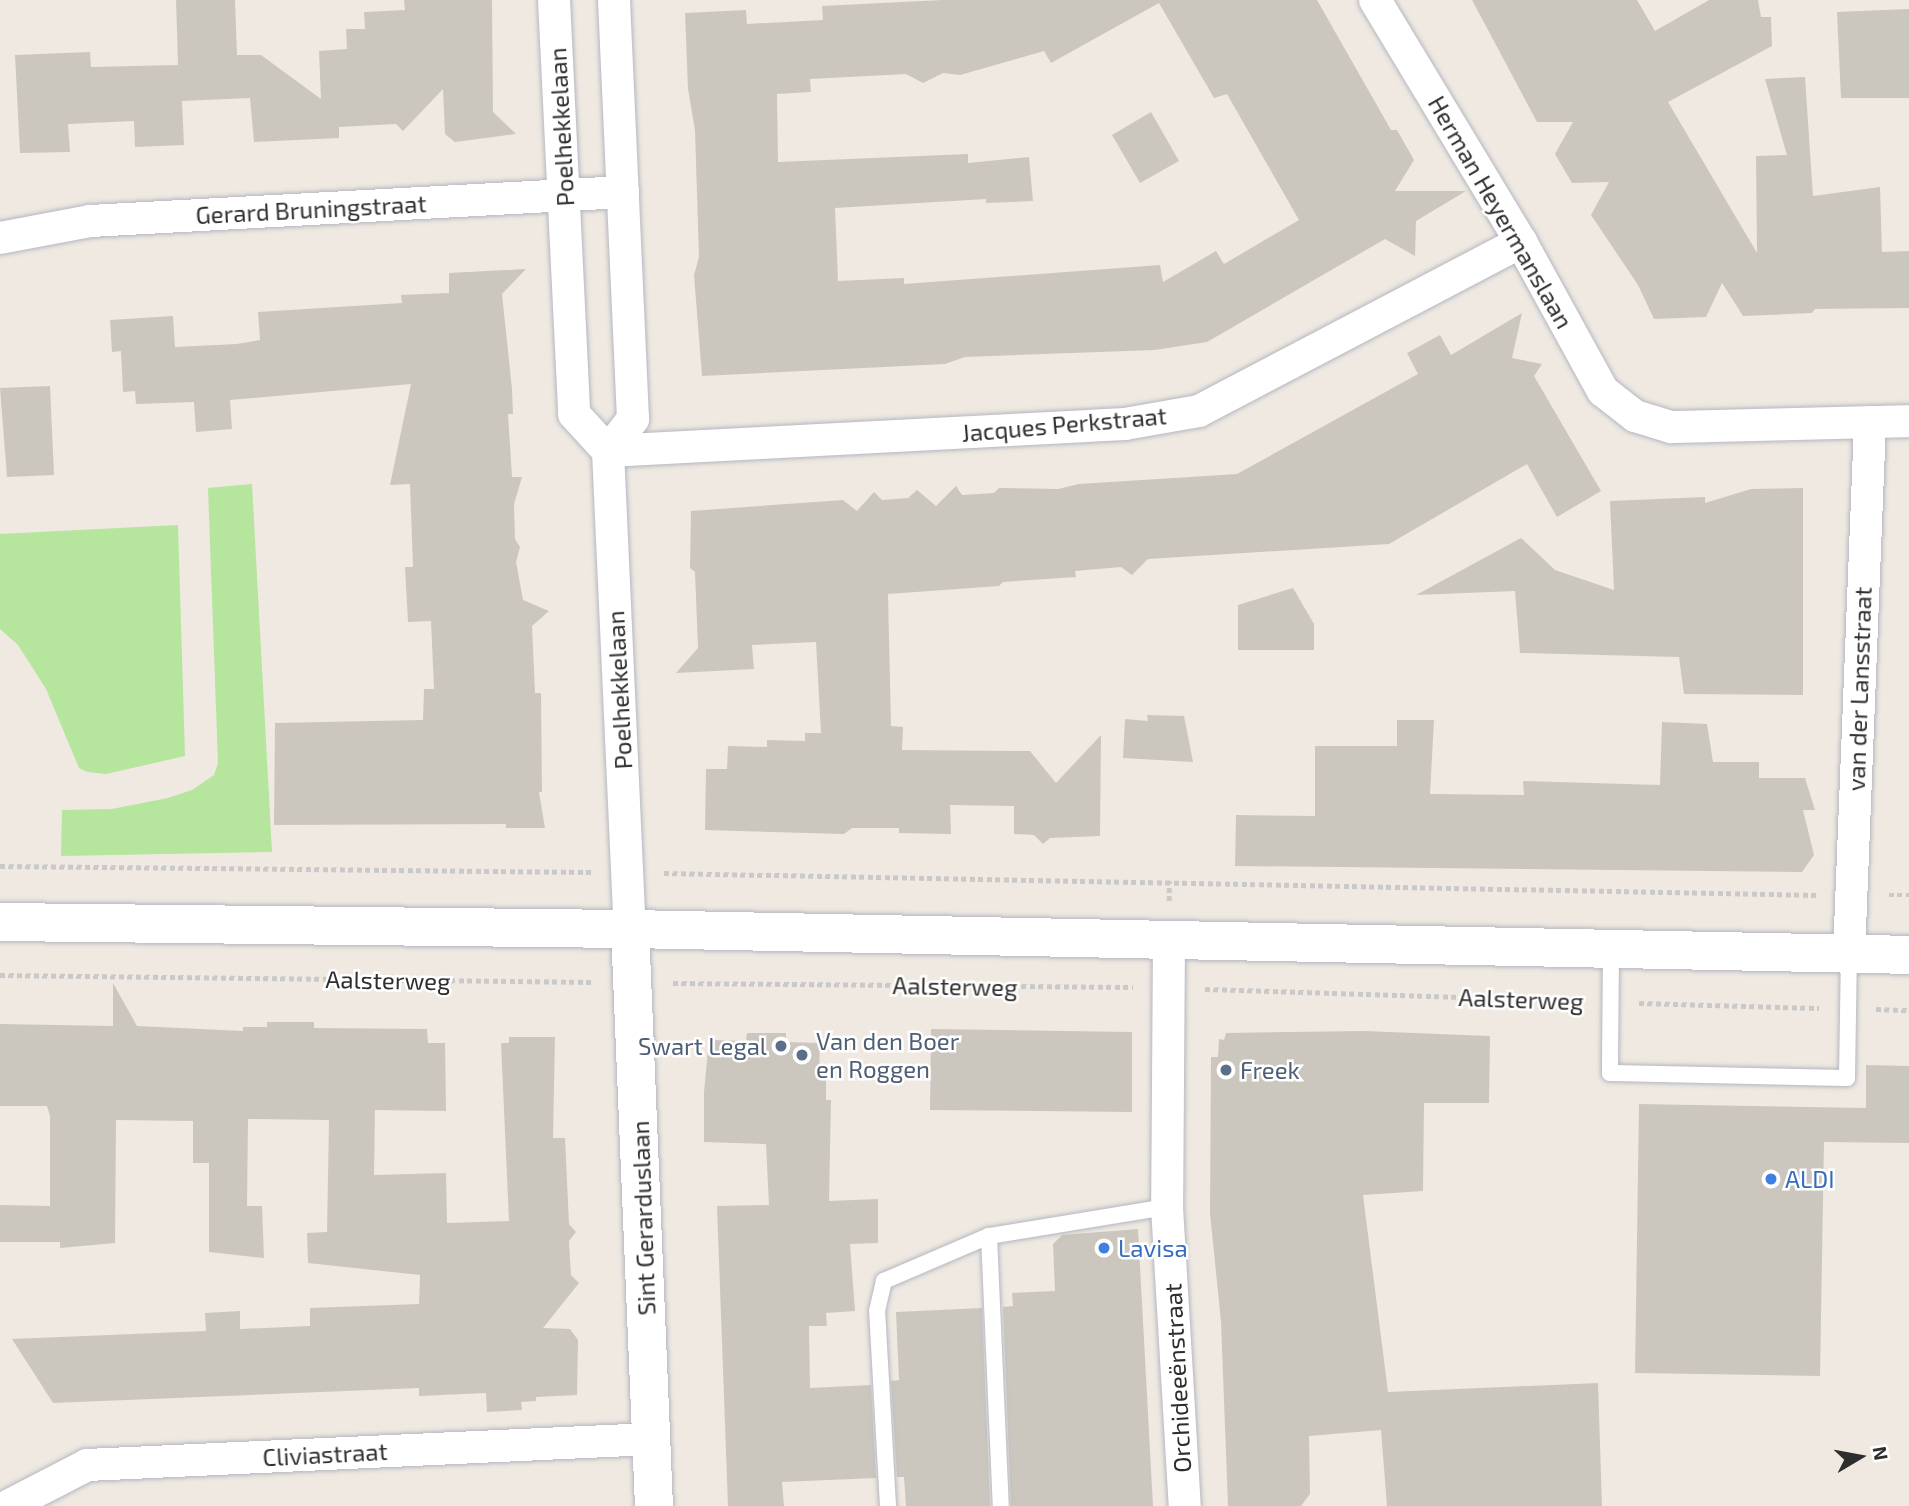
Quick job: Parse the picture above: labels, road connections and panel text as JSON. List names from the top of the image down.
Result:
{
  "streets": {
    "main road": ["Aalsterweg", "Sint Gerarduslaan"],
    "street": [
      "Poelhekkelaan",
      "Gerard Bruningstraat",
      "Herman Heyermanslaan",
      "Jacques Perkstraat",
      "van der Lansstraat",
      "Orchideeënstraat",
      "Cliviastraat"
    ]
  },
  "crossings": [
    ["Poelhekkelaan", "Gerard Bruningstraat"],
    ["Poelhekkelaan", "Jacques Perkstraat"],
    ["Poelhekkelaan", "Aalsterweg"],
    ["Poelhekkelaan", "Sint Gerarduslaan"],
    ["Herman Heyermanslaan", "Jacques Perkstraat"],
    ["Herman Heyermanslaan", "van der Lansstraat"],
    ["van der Lansstraat", "Aalsterweg"],
    ["Aalsterweg", "Sint Gerarduslaan"],
    ["Aalsterweg", "Orchideeënstraat"],
    ["Sint Gerarduslaan", "Cliviastraat"]
  ],
  "places": [
    "Swart Legal",
    "Van den Boer en Roggen",
    "Freek",
    "ALDI",
    "Lavisa"
  ],
  "north": "right"
}
